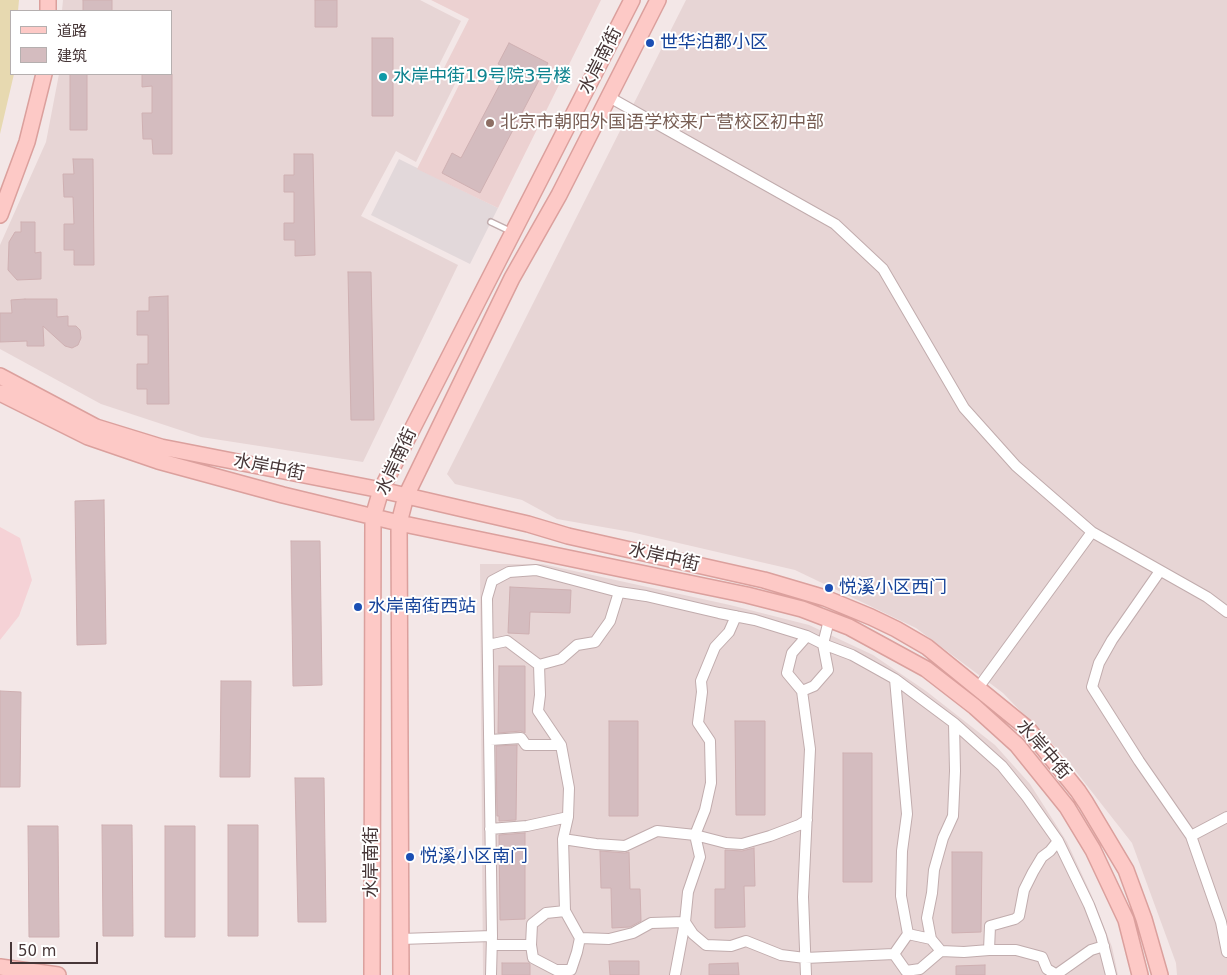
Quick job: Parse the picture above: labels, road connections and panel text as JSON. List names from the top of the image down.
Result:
{
  "streets": {
    "street": ["水岸南街", "水岸中街"]
  },
  "crossings": [
    ["水岸南街", "水岸中街"]
  ],
  "places": [
    "世华泊郡小区",
    "水岸中街19号院3号楼",
    "北京市朝阳外国语学校来广营校区初中部",
    "悦溪小区西门",
    "水岸南街西站",
    "悦溪小区南门"
  ],
  "legend": ["道路", "建筑"],
  "scale_bar": "50 m"
}
